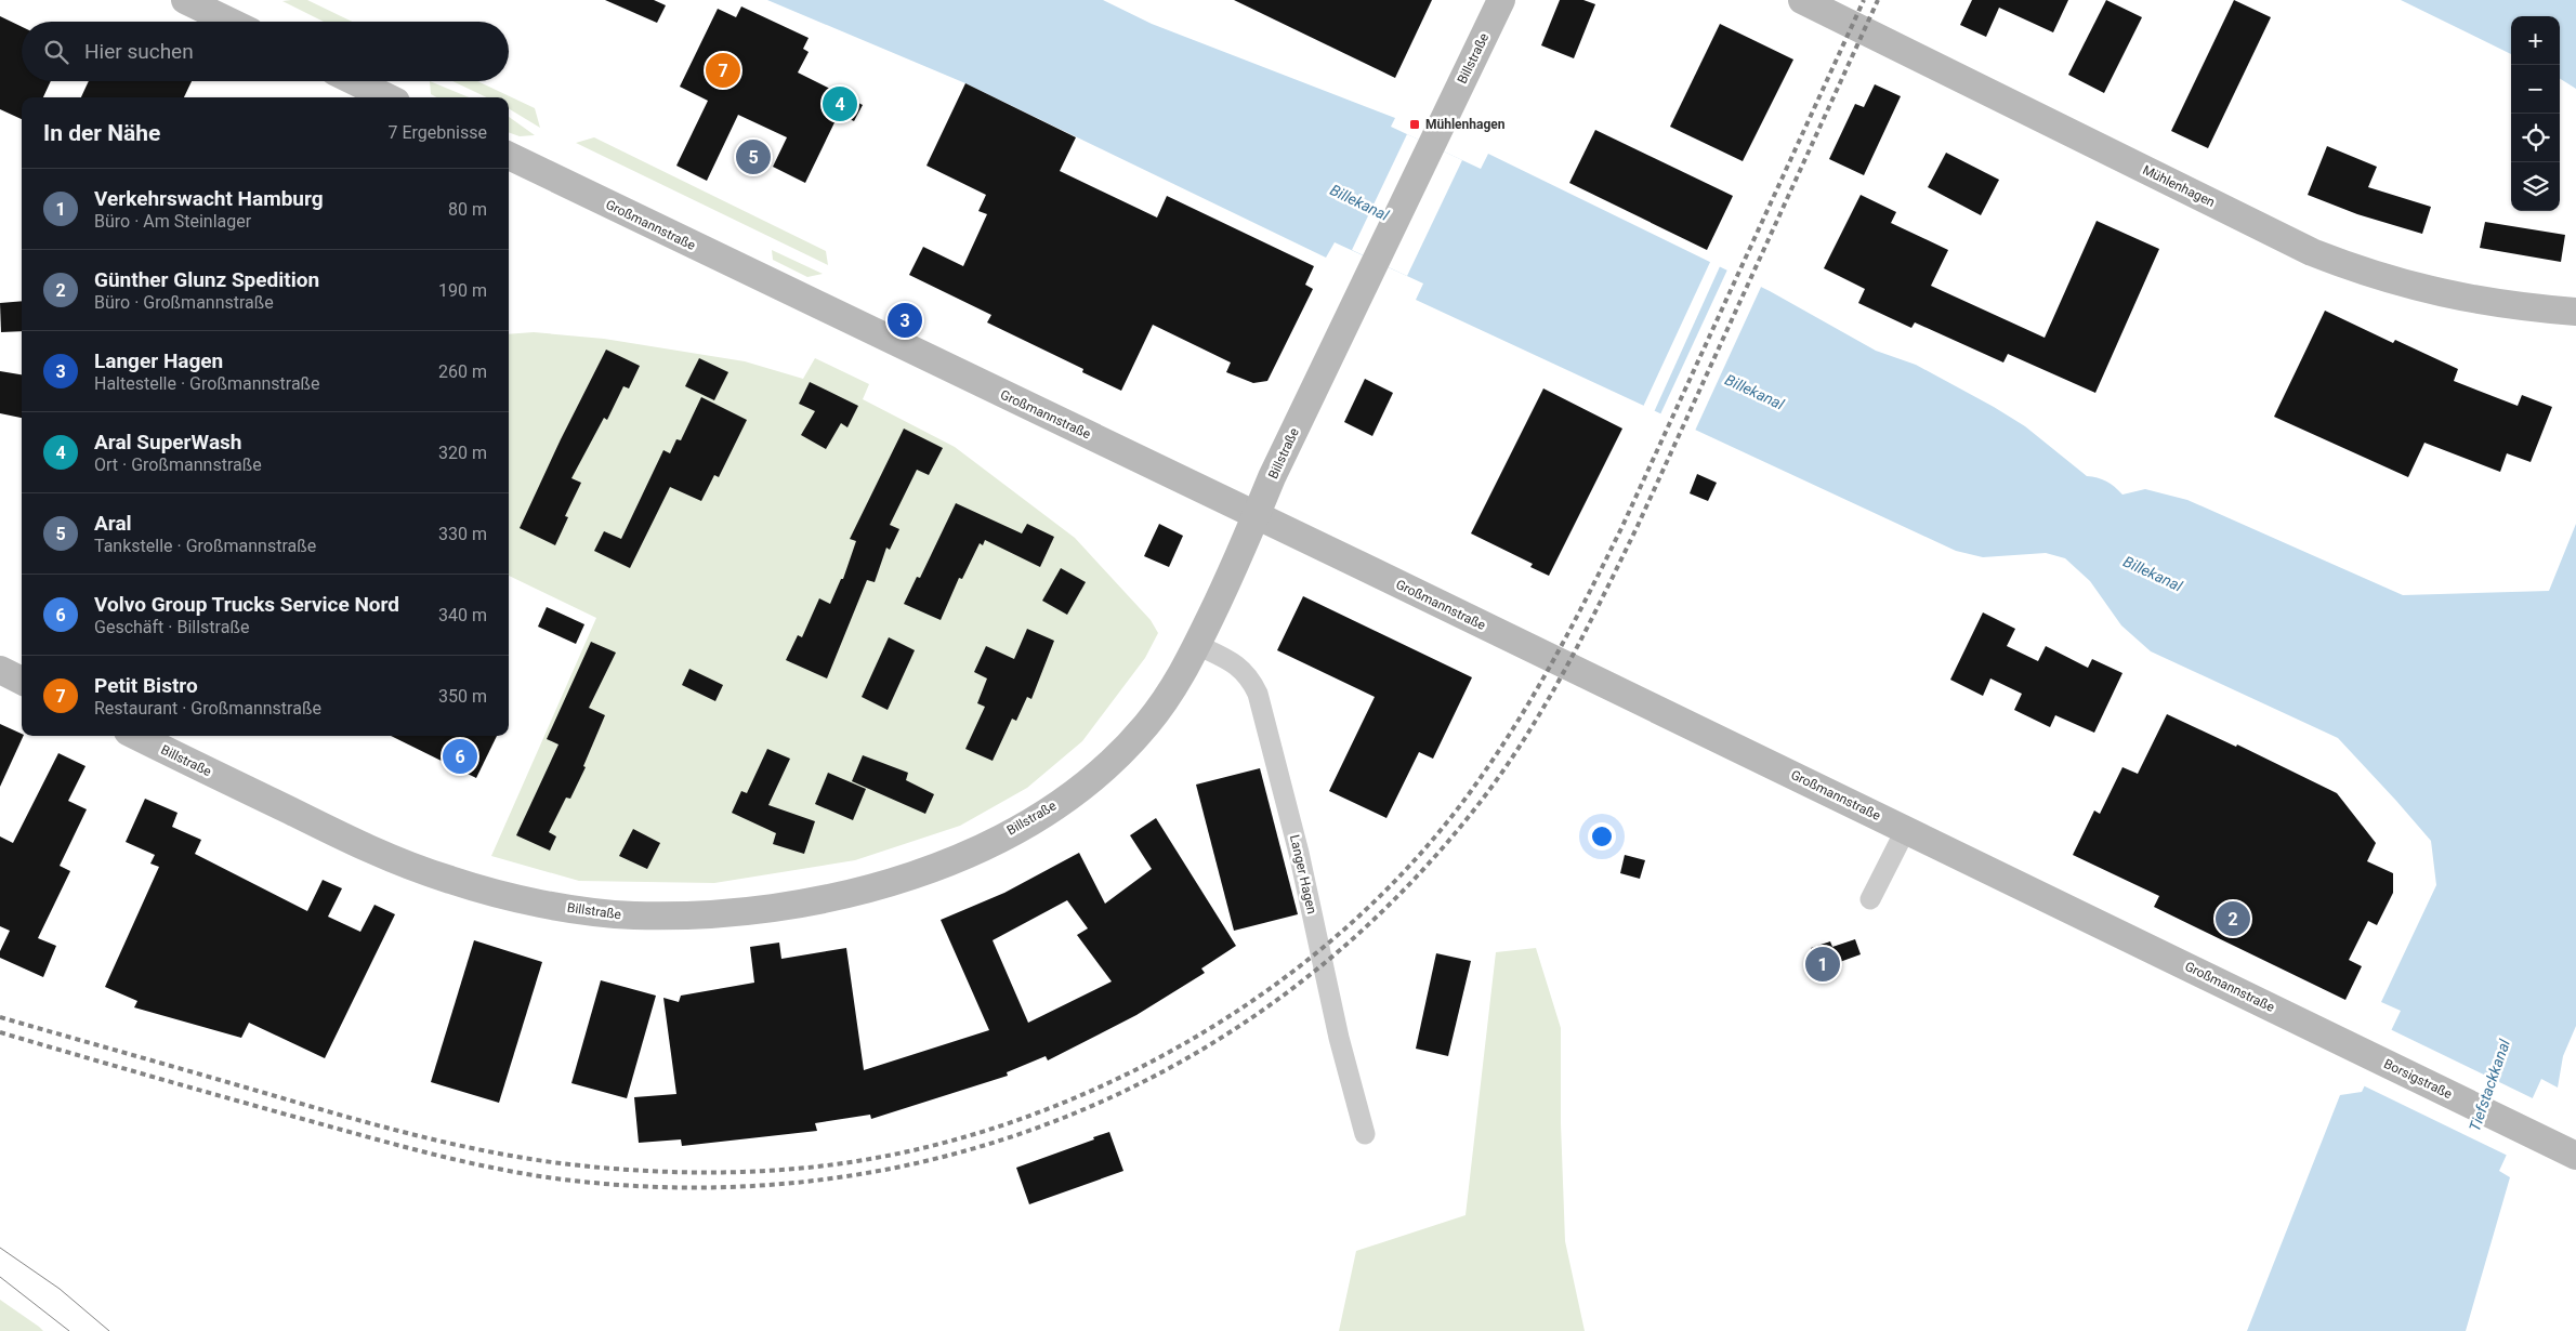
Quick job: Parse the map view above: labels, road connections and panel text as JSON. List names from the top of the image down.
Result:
{
  "streets": {
    "street": [
      "Billstraße",
      "Mühlenhagen",
      "Großmannstraße",
      "Langer Hagen",
      "Borsigstraße"
    ]
  },
  "crossings": [
    ["Billstraße", "Großmannstraße"],
    ["Billstraße", "Langer Hagen"],
    ["Großmannstraße", "Borsigstraße"]
  ],
  "water": ["Billekanal", "Tiefstackkanal"],
  "places": {
    "transit": ["Mühlenhagen"]
  },
  "page": {
    "map_buttons": ["+", "−"],
    "search": "Hier suchen",
    "pins": [
      "7",
      "4",
      "5",
      "3",
      "6",
      "2",
      "1"
    ],
    "heading": ["In der Nähe", "7 Ergebnisse"],
    "list": [
      {
        "mark": "1",
        "name": "Verkehrswacht Hamburg",
        "note": "Büro · Am Steinlager",
        "value": "80 m"
      },
      {
        "mark": "2",
        "name": "Günther Glunz Spedition",
        "note": "Büro · Großmannstraße",
        "value": "190 m"
      },
      {
        "mark": "3",
        "name": "Langer Hagen",
        "note": "Haltestelle · Großmannstraße",
        "value": "260 m"
      },
      {
        "mark": "4",
        "name": "Aral SuperWash",
        "note": "Ort · Großmannstraße",
        "value": "320 m"
      },
      {
        "mark": "5",
        "name": "Aral",
        "note": "Tankstelle · Großmannstraße",
        "value": "330 m"
      },
      {
        "mark": "6",
        "name": "Volvo Group Trucks Service Nord",
        "note": "Geschäft · Billstraße",
        "value": "340 m"
      },
      {
        "mark": "7",
        "name": "Petit Bistro",
        "note": "Restaurant · Großmannstraße",
        "value": "350 m"
      }
    ]
  }
}
